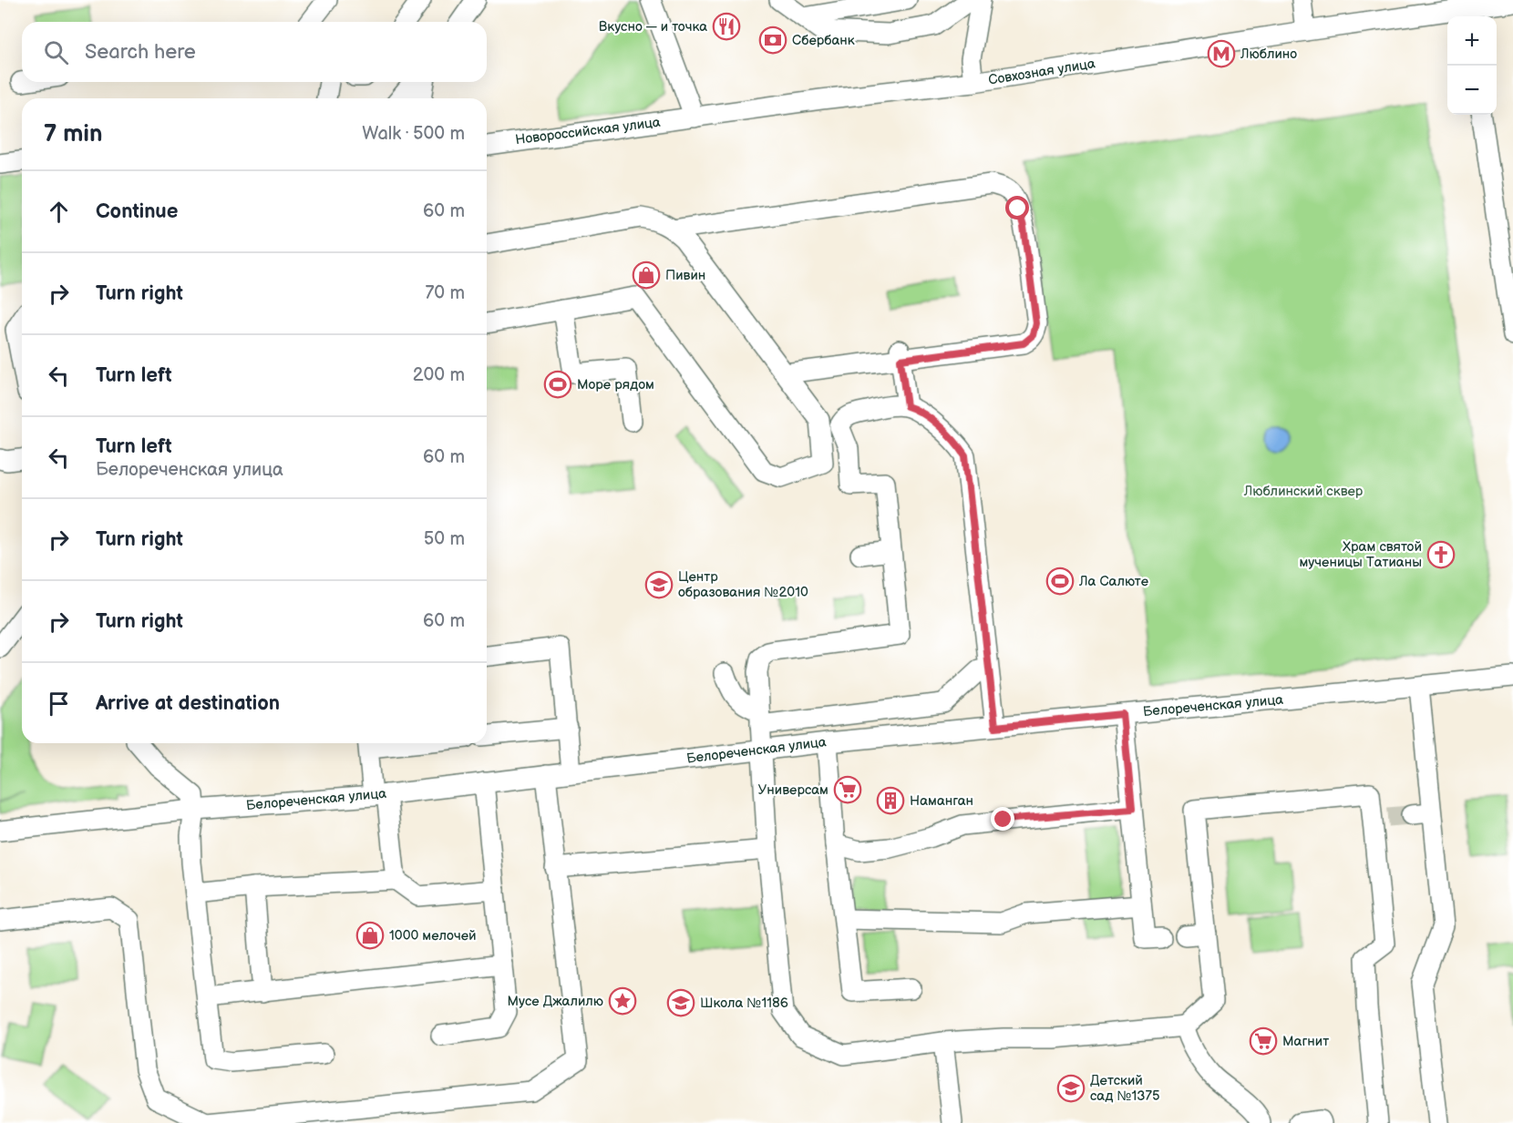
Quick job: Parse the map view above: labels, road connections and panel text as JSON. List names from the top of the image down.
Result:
{
  "streets": {
    "street": ["Совхозная улица", "Новороссийская улица", "Белореченская улица"]
  },
  "crossings": [
    ["Совхозная улица", "Новороссийская улица"]
  ],
  "parks": ["Люблинский сквер"],
  "places": {
    "restaurant": ["Вкусно — и точка"],
    "bank": ["Сбербанк"],
    "metro station": ["Люблино"],
    "shop": ["Пивин", "1000 мелочей"],
    "sports": ["Море рядом", "Ла Салюте"],
    "church": ["Храм святой мученицы Татианы"],
    "school or university": ["Центр образования №2010", "Школа №1186", "Детский сад №1375"],
    "supermarket": ["Универсам", "Магнит"],
    "building": ["Наманган"],
    "place": ["Мусе Джалилю"]
  },
  "page": {
    "map_buttons": ["+", "−"],
    "search": "Search here",
    "heading": ["7 min", "Walk · 500 m"],
    "list": [
      ["Continue", "60 m"],
      ["Turn right", "70 m"],
      ["Turn left", "200 m"],
      ["Turn left", "Белореченская улица", "60 m"],
      ["Turn right", "50 m"],
      ["Turn right", "60 m"],
      "Arrive at destination"
    ]
  }
}
